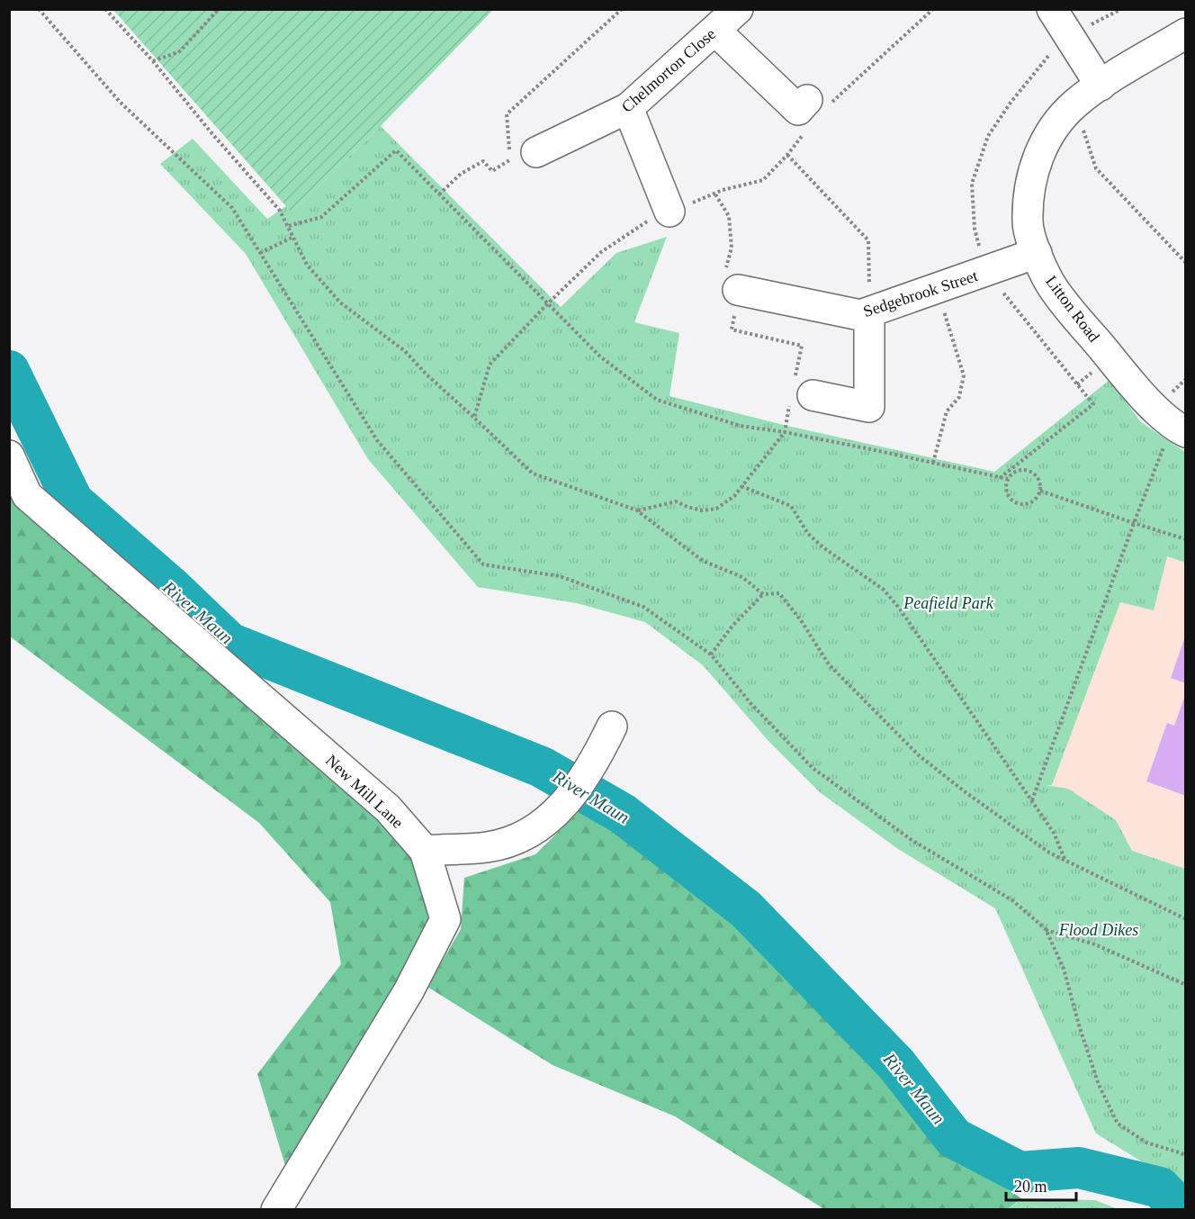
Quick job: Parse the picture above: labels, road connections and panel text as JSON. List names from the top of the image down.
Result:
{
  "streets": {
    "street": [
      "Chelmorton Close",
      "Sedgebrook Street",
      "Litton Road",
      "New Mill Lane"
    ]
  },
  "crossings": [
    ["Sedgebrook Street", "Litton Road"]
  ],
  "water": ["River Maun"],
  "parks": ["Peafield Park", "Flood Dikes"],
  "scale_bar": "20 m"
}
